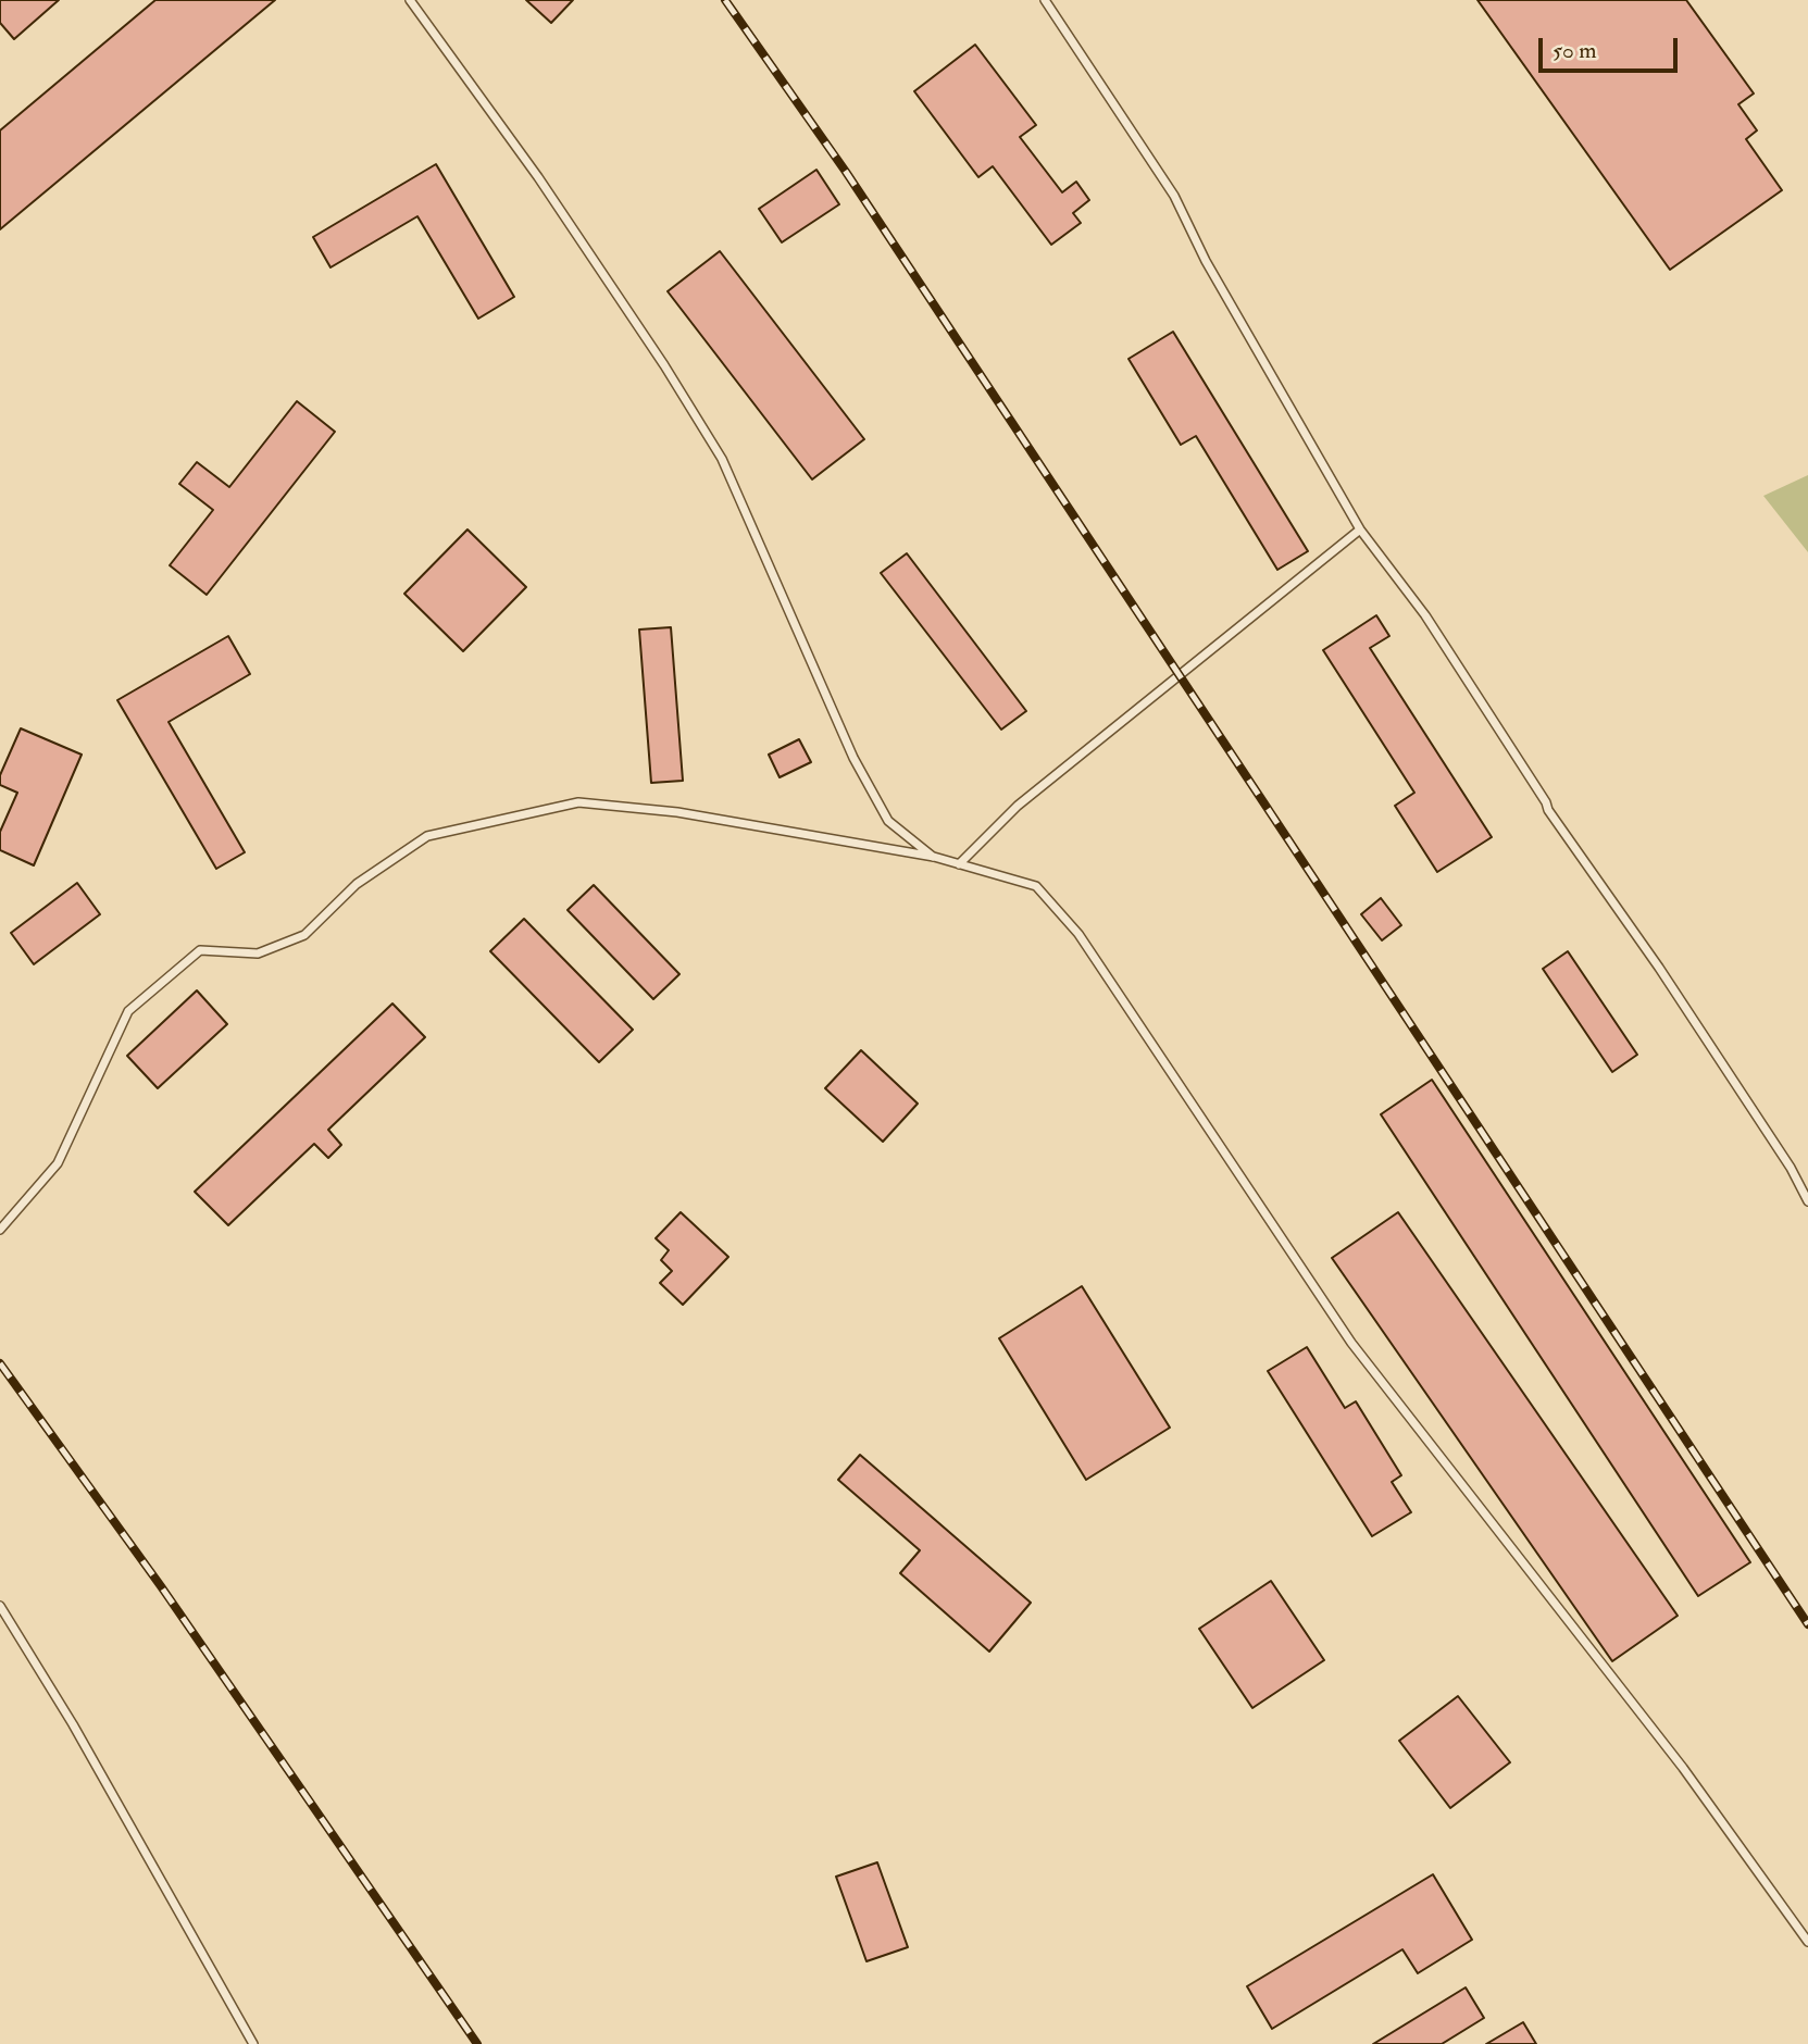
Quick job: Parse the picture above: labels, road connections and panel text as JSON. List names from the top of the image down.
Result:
{
  "scale_bar": "50 m"
}
